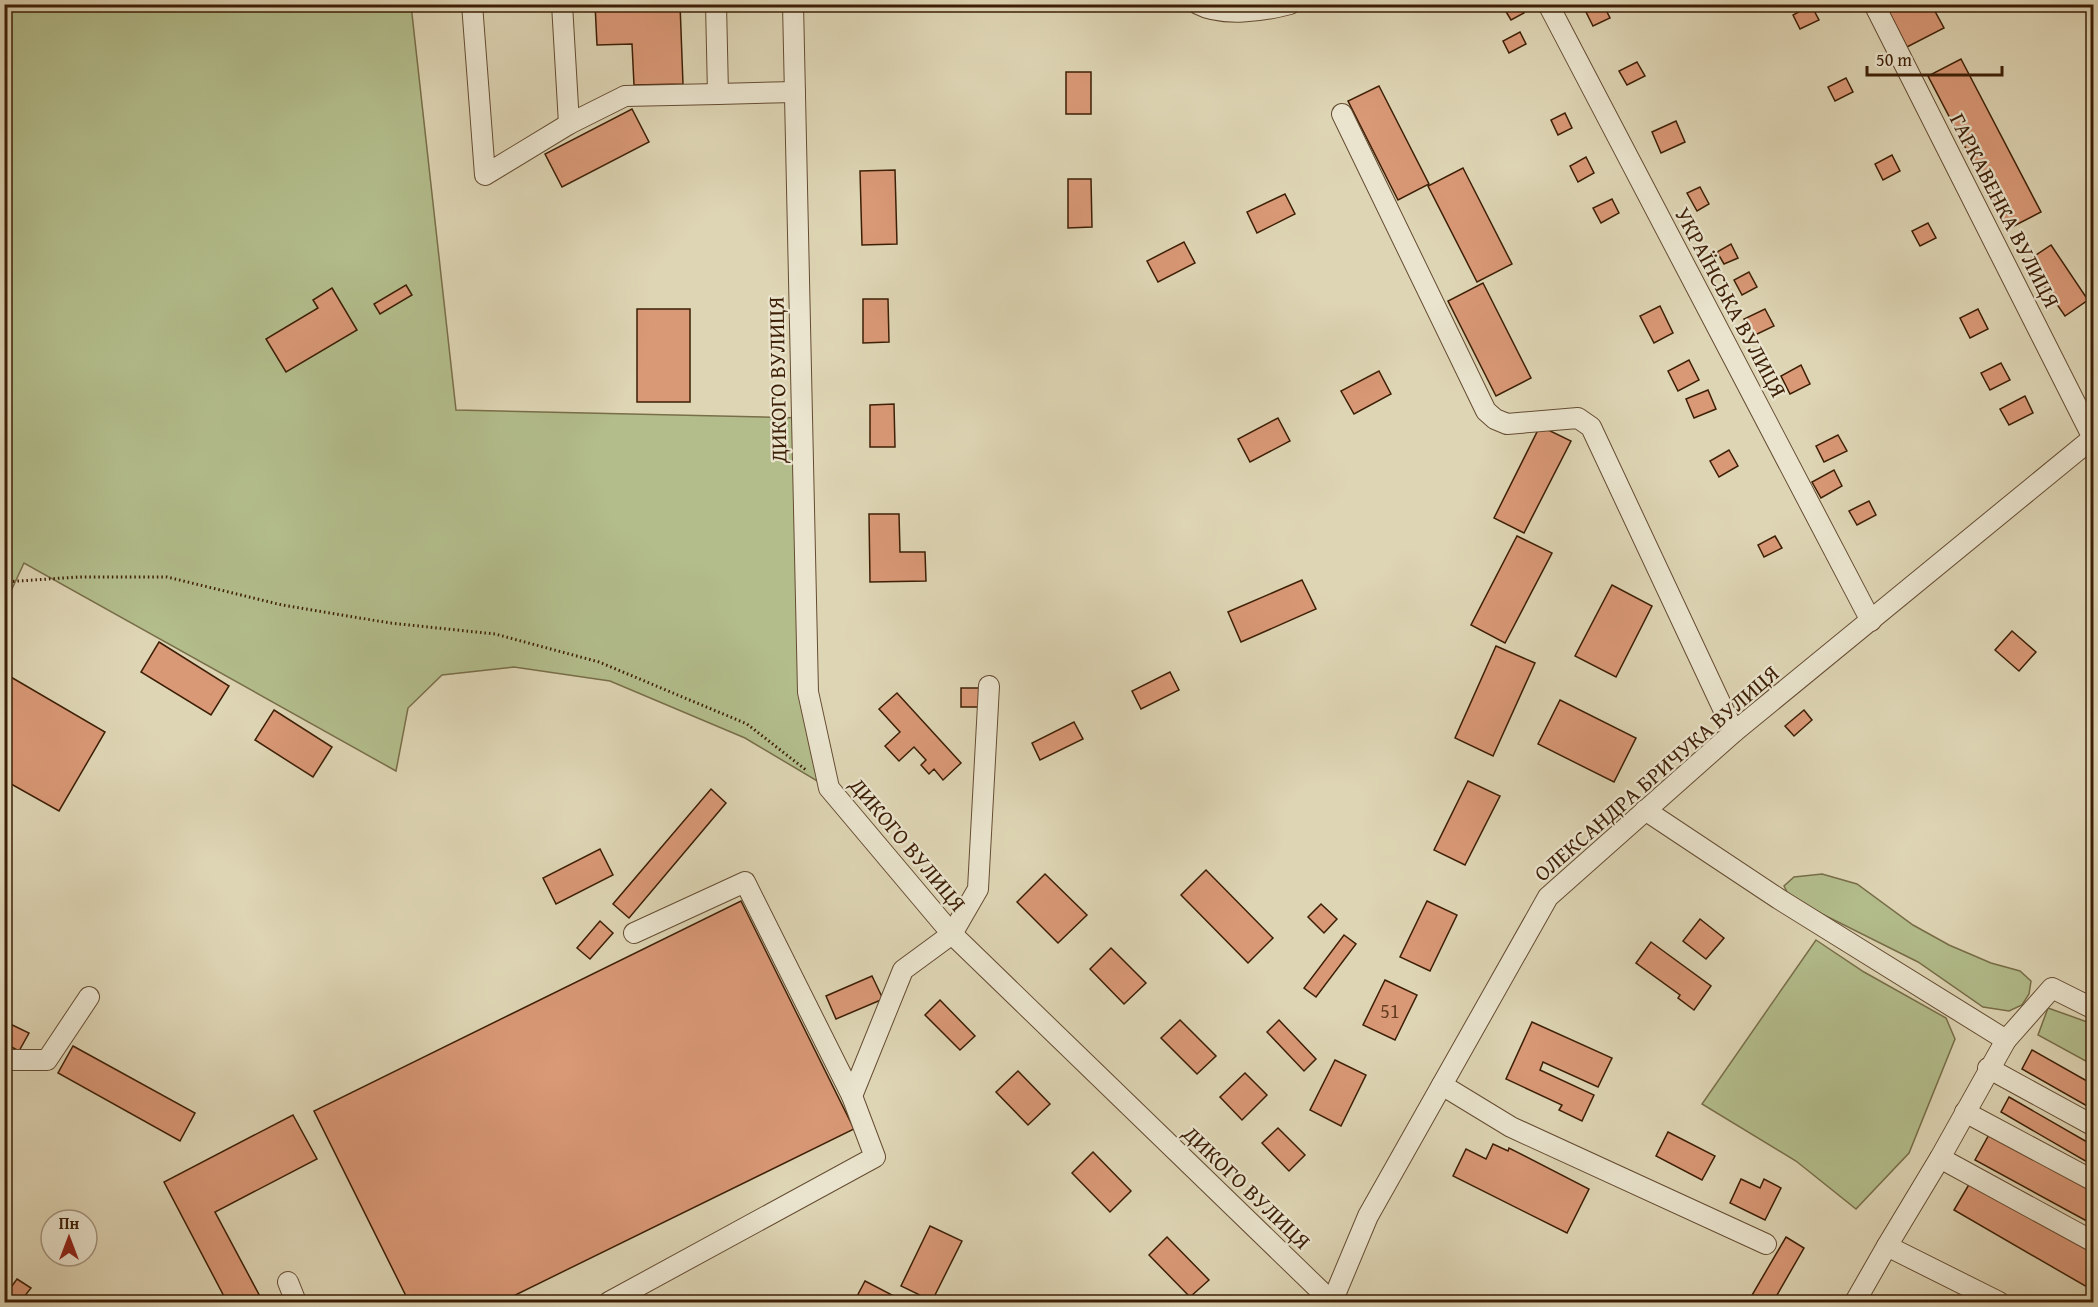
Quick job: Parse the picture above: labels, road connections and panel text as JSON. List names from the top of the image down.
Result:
{
  "streets": {
    "street": [
      "ГАРКАВЕНКА ВУЛИЦЯ",
      "УКРАЇНСЬКА ВУЛИЦЯ",
      "ДИКОГО ВУЛИЦЯ",
      "ОЛЕКСАНДРА БРИЧУКА ВУЛИЦЯ"
    ]
  },
  "crossings": [
    ["ГАРКАВЕНКА ВУЛИЦЯ", "ОЛЕКСАНДРА БРИЧУКА ВУЛИЦЯ"],
    ["УКРАЇНСЬКА ВУЛИЦЯ", "ОЛЕКСАНДРА БРИЧУКА ВУЛИЦЯ"],
    ["ДИКОГО ВУЛИЦЯ", "ОЛЕКСАНДРА БРИЧУКА ВУЛИЦЯ"]
  ],
  "house_numbers": ["51"],
  "scale_bar": "50 m",
  "north": "top"
}
